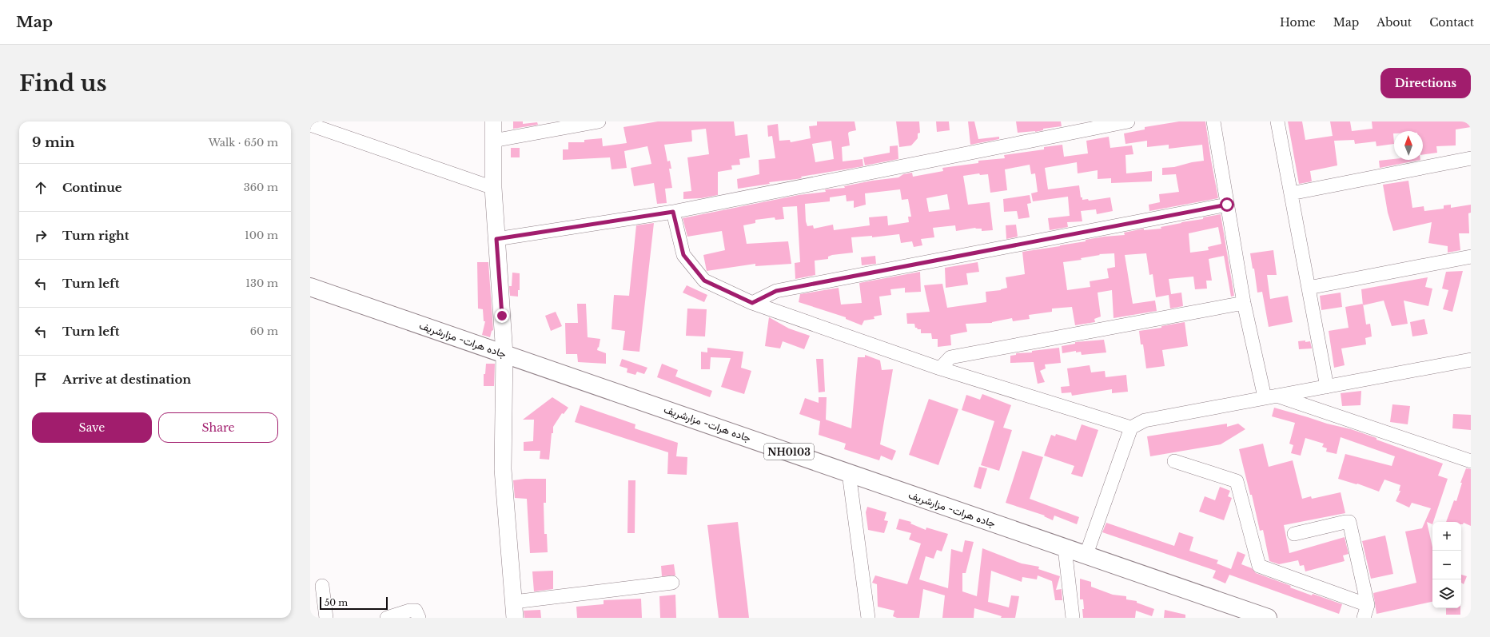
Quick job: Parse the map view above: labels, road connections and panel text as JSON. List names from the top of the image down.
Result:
{
  "streets": {
    "highway": ["جاده هرات- مزارشریف", "NH0103"]
  },
  "scale_bar": "50 m",
  "north": "top",
  "page": {
    "header": "Map",
    "nav": [
      "Home",
      "Map",
      "About",
      "Contact"
    ],
    "buttons": [
      "Directions",
      ["Save", "Share"]
    ],
    "title": "Find us",
    "heading": ["9 min", "Walk · 650 m"],
    "list": [
      ["Continue", "360 m"],
      ["Turn right", "100 m"],
      ["Turn left", "130 m"],
      ["Turn left", "60 m"],
      "Arrive at destination"
    ],
    "map_buttons": ["+", "−"],
    "scale": "50 m"
  }
}
